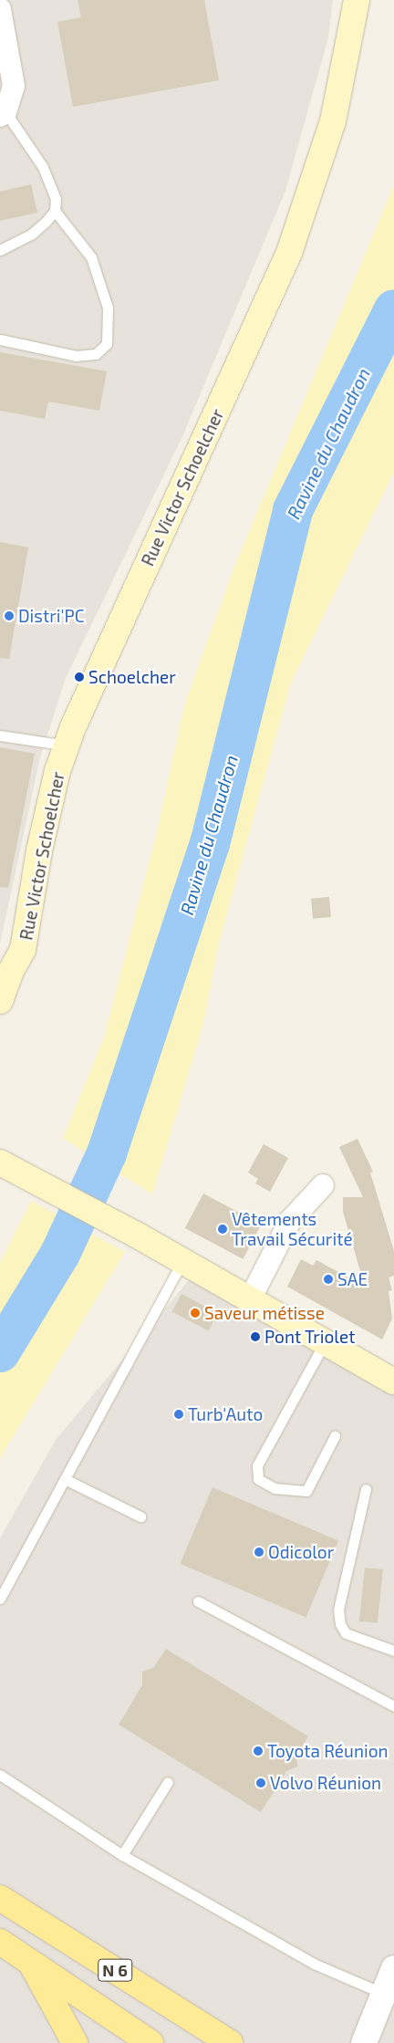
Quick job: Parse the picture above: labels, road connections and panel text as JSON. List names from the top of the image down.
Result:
{
  "streets": {
    "main road": ["Rue Victor Schoelcher", "N 6"]
  },
  "water": ["Ravine du Chaudron"],
  "places": [
    "Distri'PC",
    "Schoelcher",
    "Vêtements Travail Sécurité",
    "SAE",
    "Saveur métisse",
    "Pont Triolet",
    "Turb'Auto",
    "Odicolor",
    "Toyota Réunion",
    "Volvo Réunion"
  ]
}
